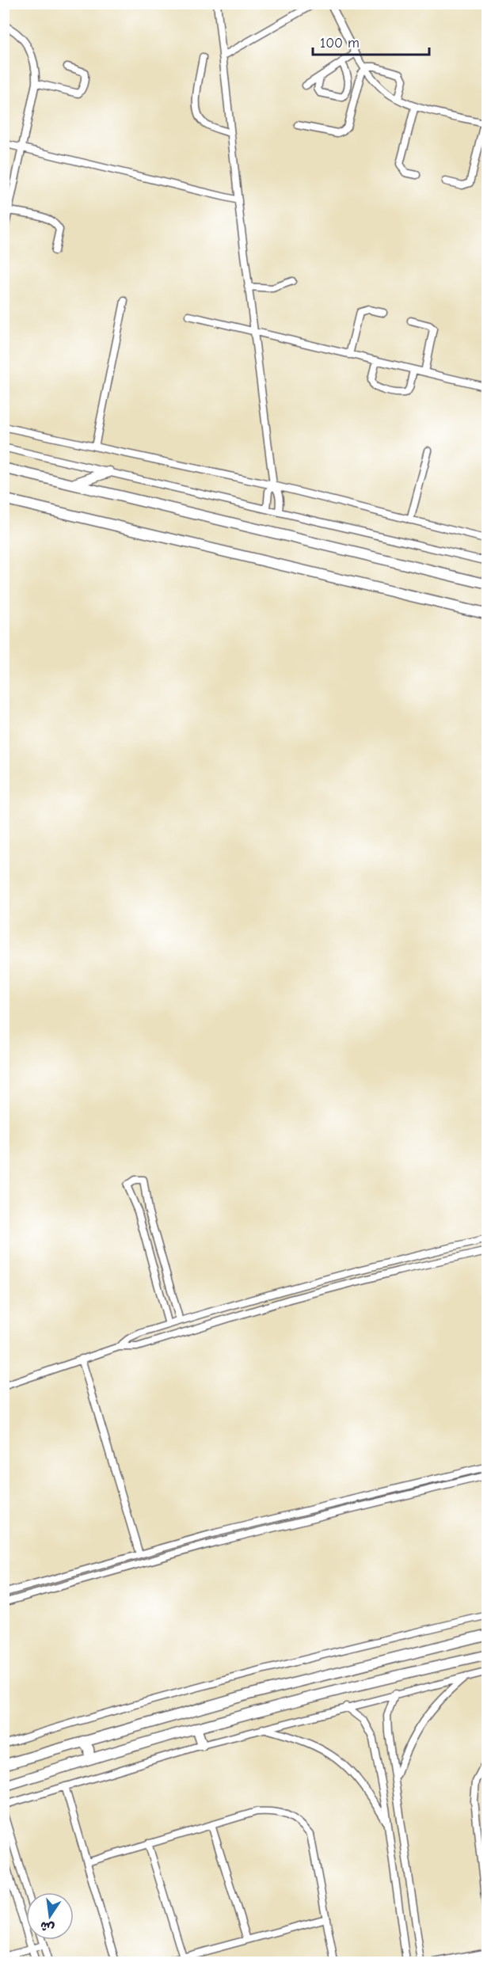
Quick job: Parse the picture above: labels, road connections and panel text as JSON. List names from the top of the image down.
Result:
{
  "scale_bar": "100 m",
  "north": "bottom"
}
